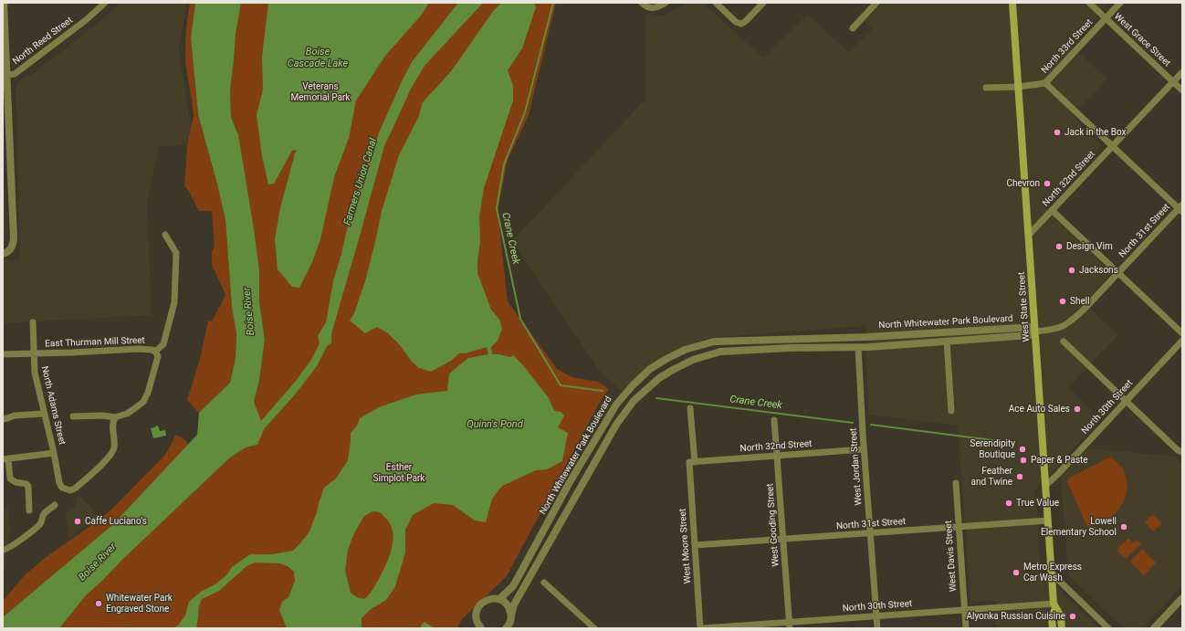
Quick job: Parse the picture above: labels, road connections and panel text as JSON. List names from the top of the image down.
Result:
{
  "streets": {
    "main road": ["West State Street"],
    "street": [
      "West Grace Street",
      "North Reed Street",
      "North 33rd Street",
      "North 32nd Street",
      "North 31st Street",
      "North Whitewater Park Boulevard",
      "East Thurman Mill Street",
      "North Adams Street",
      "North 30th Street",
      "West Jordan Street",
      "West Gooding Street",
      "West Moore Street",
      "West Davis Street"
    ]
  },
  "crossings": [
    ["West Grace Street", "North 33rd Street"],
    ["West Grace Street", "North 32nd Street"],
    ["North 33rd Street", "West State Street"],
    ["North 32nd Street", "West State Street"],
    ["North 32nd Street", "West Jordan Street"],
    ["North 32nd Street", "West Gooding Street"],
    ["North 32nd Street", "West Moore Street"],
    ["North 31st Street", "West State Street"],
    ["North 31st Street", "North Whitewater Park Boulevard"],
    ["North 31st Street", "West Jordan Street"],
    ["North 31st Street", "West Gooding Street"],
    ["North 31st Street", "West Moore Street"],
    ["North 31st Street", "West Davis Street"],
    ["West State Street", "North Whitewater Park Boulevard"],
    ["West State Street", "North 30th Street"],
    ["North Whitewater Park Boulevard", "West Jordan Street"],
    ["East Thurman Mill Street", "North Adams Street"],
    ["North 30th Street", "West Jordan Street"],
    ["North 30th Street", "West Gooding Street"],
    ["North 30th Street", "West Moore Street"],
    ["North 30th Street", "West Davis Street"]
  ],
  "water": [
    "Boise Cascade Lake",
    "Farmers Union Canal",
    "Crane Creek",
    "Boise River",
    "Quinn's Pond"
  ],
  "parks": ["Veterans Memorial Park", "Esther Simplot Park"],
  "places": [
    "Jack in the Box",
    "Chevron",
    "Design Vim",
    "Jacksons",
    "Shell",
    "Ace Auto Sales",
    "Serendipity Boutique",
    "Paper & Paste",
    "Feather and Twine",
    "True Value",
    "Caffe Luciano’s",
    "Lowell Elementary School",
    "Metro Express Car Wash",
    "Whitewater Park Engraved Stone",
    "Alyonka Russian Cuisine"
  ]
}
